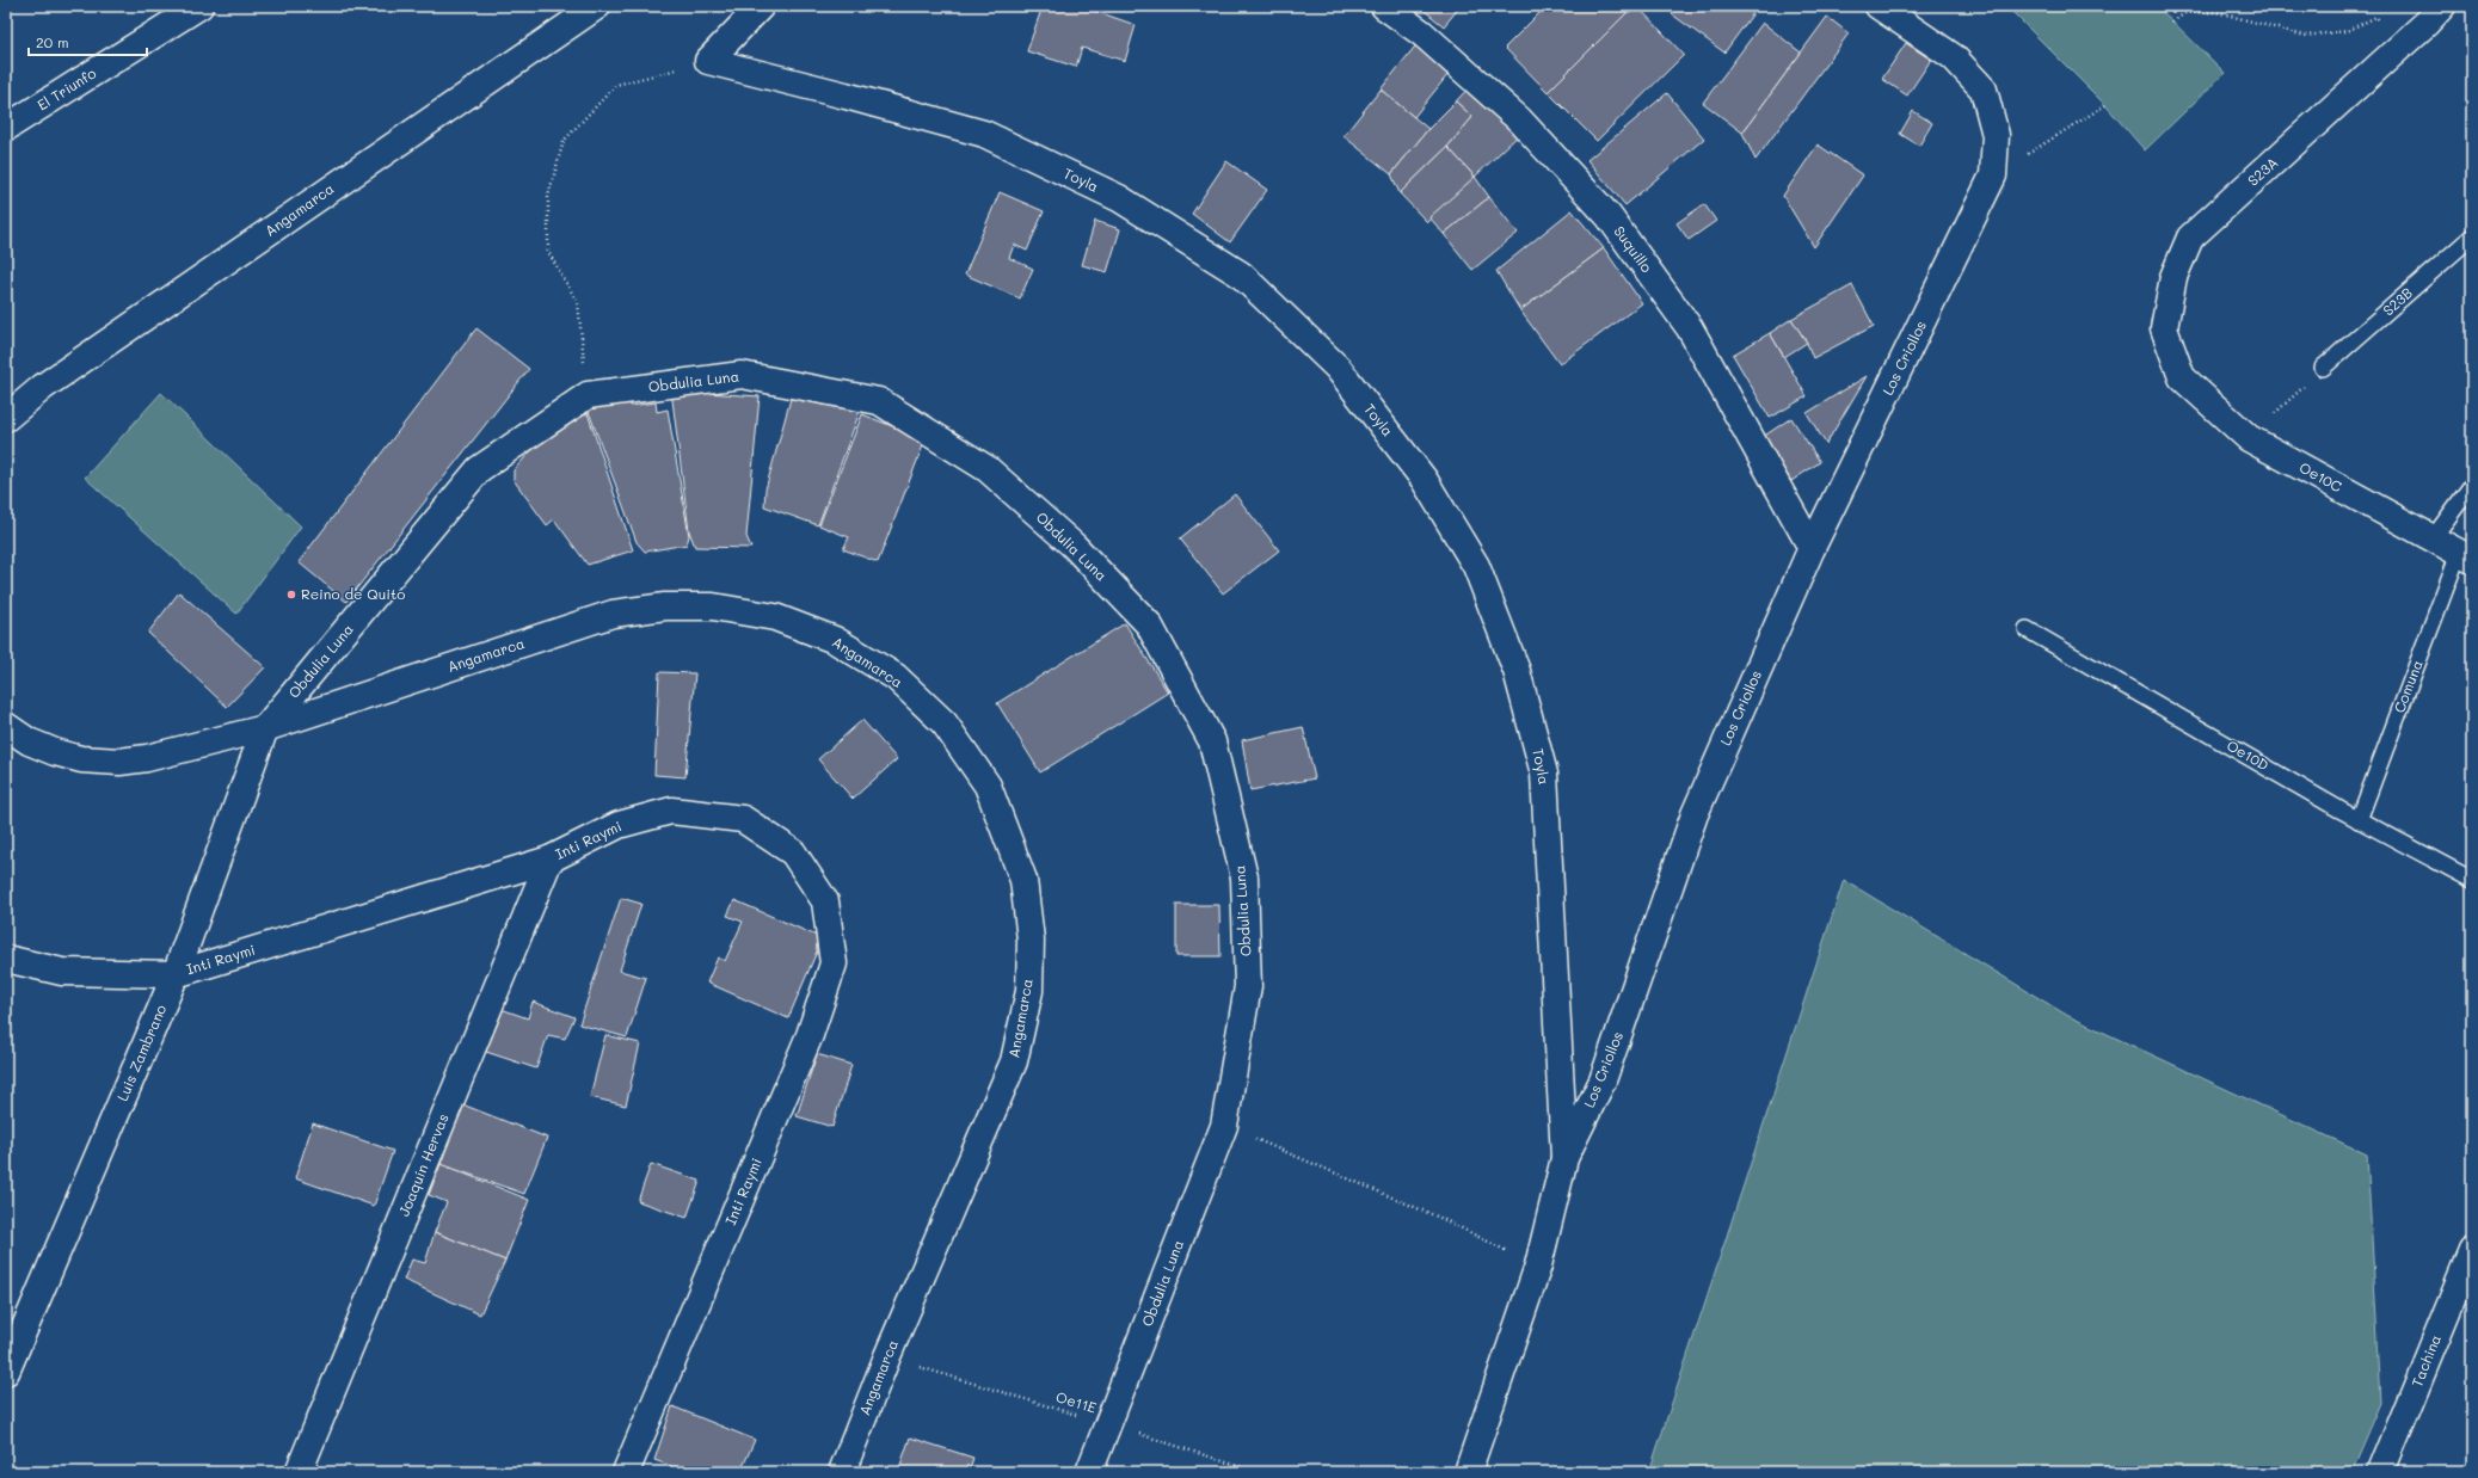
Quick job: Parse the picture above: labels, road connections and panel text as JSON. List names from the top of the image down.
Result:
{
  "streets": {
    "street": [
      "El Triunfo",
      "S23A",
      "Toyla",
      "Angamarca",
      "Suquillo",
      "Los Criollos",
      "Obdulia Luna",
      "Oe10C",
      "Inti Raymi",
      "Luis Zambrano",
      "Joaquín Hervas",
      "Tachina"
    ],
    "lane": ["S23B", "Comuna", "Oe10D"],
    "path": ["Oe11E"]
  },
  "crossings": [
    ["S23A", "Oe10C"],
    ["Toyla", "Los Criollos"],
    ["Angamarca", "Obdulia Luna"],
    ["Angamarca", "Luis Zambrano"],
    ["Angamarca", "Oe11E"],
    ["Suquillo", "Los Criollos"],
    ["Obdulia Luna", "Luis Zambrano"],
    ["Obdulia Luna", "Oe11E"],
    ["Oe10C", "Comuna"],
    ["Comuna", "Oe10D"],
    ["Inti Raymi", "Luis Zambrano"],
    ["Inti Raymi", "Joaquín Hervas"]
  ],
  "places": ["Reino de Quito"],
  "scale_bar": "20 m"
}
